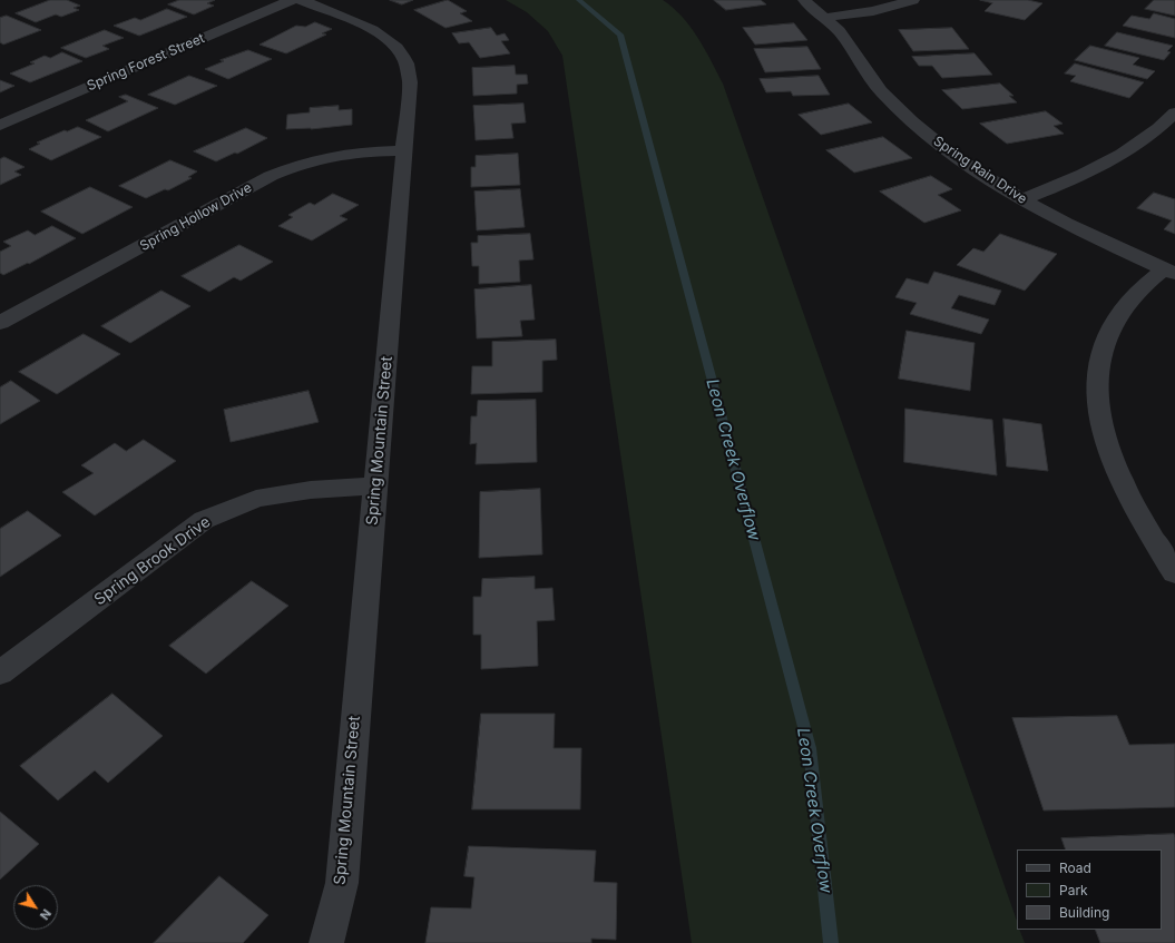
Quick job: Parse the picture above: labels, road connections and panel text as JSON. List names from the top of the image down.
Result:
{
  "streets": {
    "street": [
      "Spring Forest Street",
      "Spring Rain Drive",
      "Spring Hollow Drive",
      "Spring Mountain Street",
      "Spring Brook Drive"
    ]
  },
  "crossings": [
    ["Spring Hollow Drive", "Spring Mountain Street"],
    ["Spring Mountain Street", "Spring Brook Drive"]
  ],
  "water": ["Leon Creek Overflow"],
  "legend": ["Road", "Park", "Building"],
  "north": "bottom right"
}
